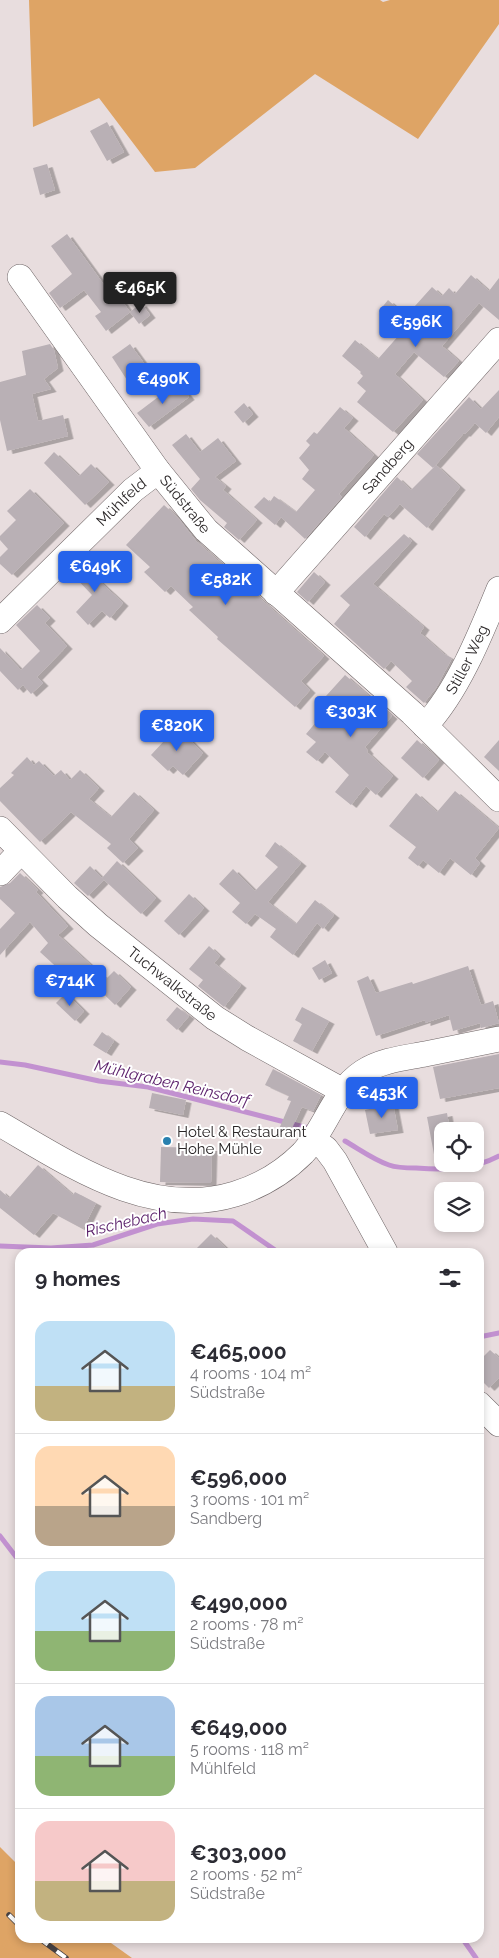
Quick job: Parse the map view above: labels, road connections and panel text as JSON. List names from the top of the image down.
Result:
{
  "streets": {
    "street": [
      "Sandberg",
      "Mühlfeld",
      "Südstraße",
      "Stiller Weg",
      "Tuchwalkstraße"
    ]
  },
  "crossings": [
    ["Sandberg", "Südstraße"],
    ["Mühlfeld", "Südstraße"],
    ["Südstraße", "Stiller Weg"]
  ],
  "water": ["Mühlgraben Reinsdorf", "Rischebach"],
  "places": ["Hotel & Restaurant Hohe Mühle"],
  "page": {
    "price": [
      "€465K",
      "€596K",
      "€490K",
      "€649K",
      "€582K",
      "€303K",
      "€820K",
      "€714K",
      "€453K"
    ],
    "heading": "9 homes",
    "list": [
      {
        "name": "€465,000",
        "note": "4 rooms · 104 m² · Südstraße"
      },
      {
        "name": "€596,000",
        "note": "3 rooms · 101 m² · Sandberg"
      },
      {
        "name": "€490,000",
        "note": "2 rooms · 78 m² · Südstraße"
      },
      {
        "name": "€649,000",
        "note": "5 rooms · 118 m² · Mühlfeld"
      },
      {
        "name": "€303,000",
        "note": "2 rooms · 52 m² · Südstraße"
      }
    ]
  }
}
